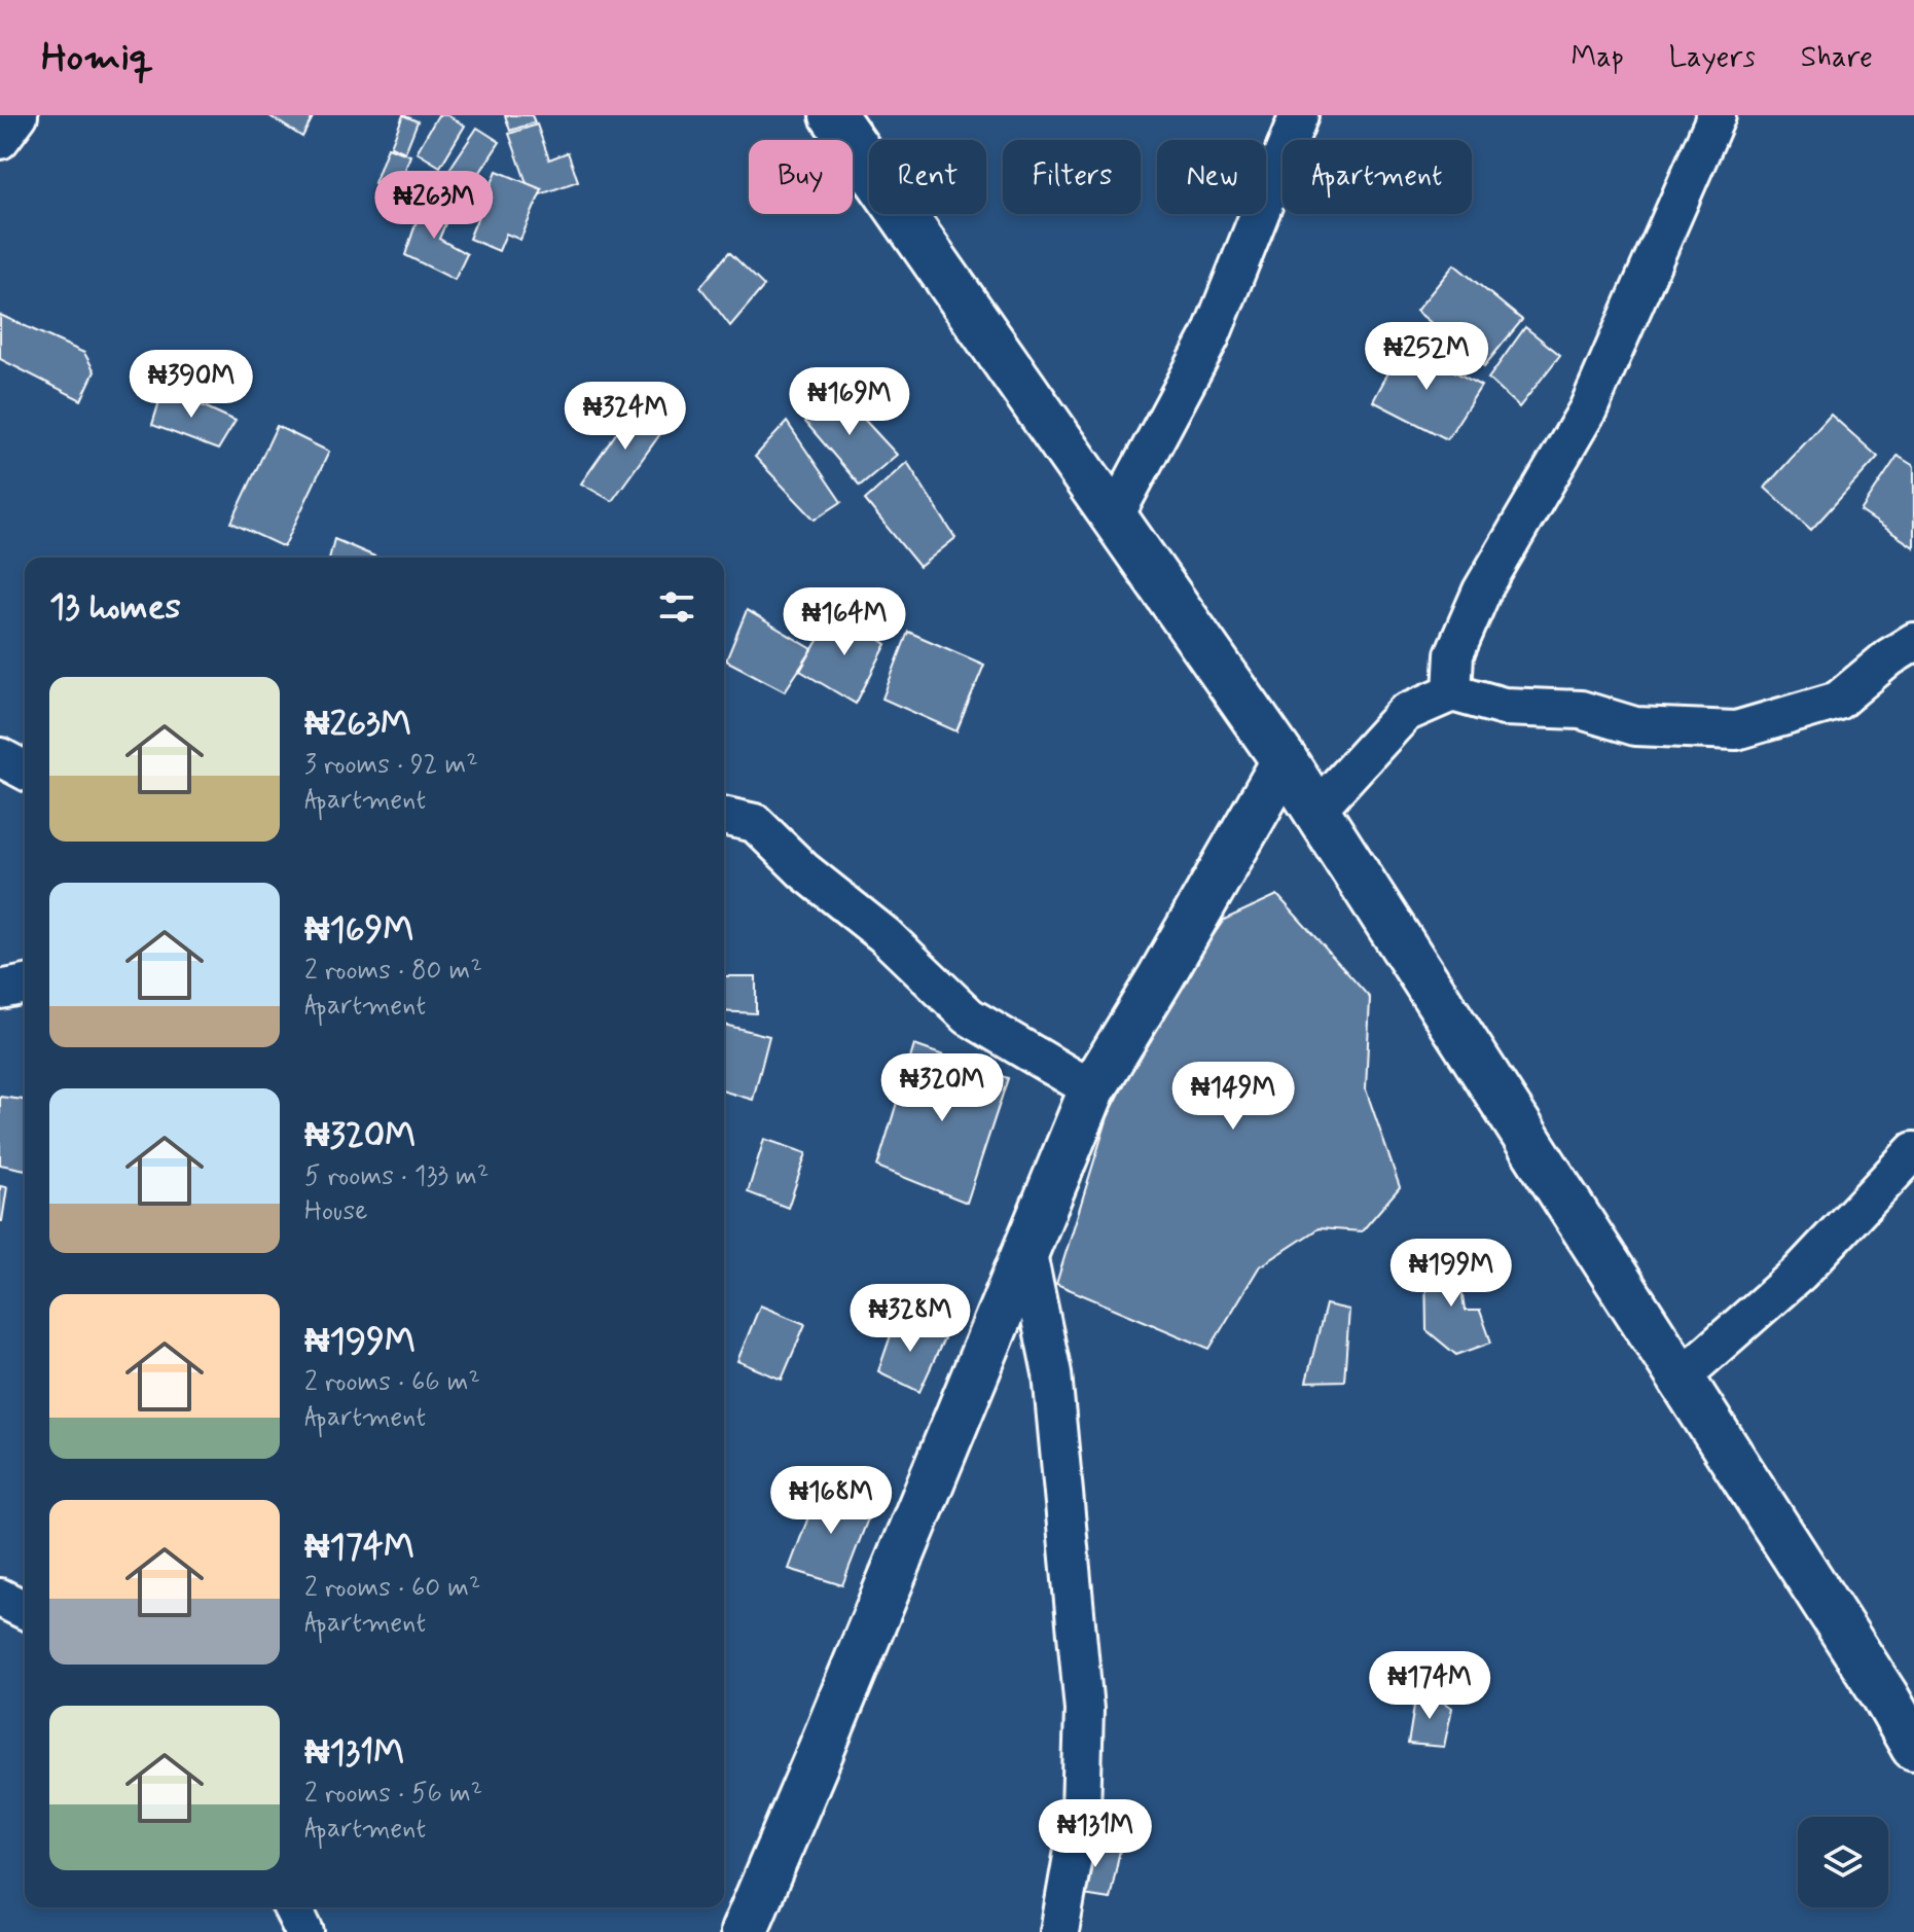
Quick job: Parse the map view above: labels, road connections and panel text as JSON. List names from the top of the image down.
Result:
{
  "page": {
    "header": "Homiq",
    "nav": ["Map", "Layers", "Share"],
    "chip": [
      "Buy",
      "Rent",
      "Filters",
      "New",
      "Apartment"
    ],
    "price": [
      "₦263M",
      "₦252M",
      "₦390M",
      "₦169M",
      "₦324M",
      "₦164M",
      "₦320M",
      "₦149M",
      "₦199M",
      "₦328M",
      "₦168M",
      "₦174M",
      "₦131M"
    ],
    "heading": "13 homes",
    "list": [
      {
        "name": "₦263M",
        "note": "3 rooms · 92 m² · Apartment"
      },
      {
        "name": "₦169M",
        "note": "2 rooms · 80 m² · Apartment"
      },
      {
        "name": "₦320M",
        "note": "5 rooms · 133 m² · House"
      },
      {
        "name": "₦199M",
        "note": "2 rooms · 66 m² · Apartment"
      },
      {
        "name": "₦174M",
        "note": "2 rooms · 60 m² · Apartment"
      },
      {
        "name": "₦131M",
        "note": "2 rooms · 56 m² · Apartment"
      }
    ]
  }
}
